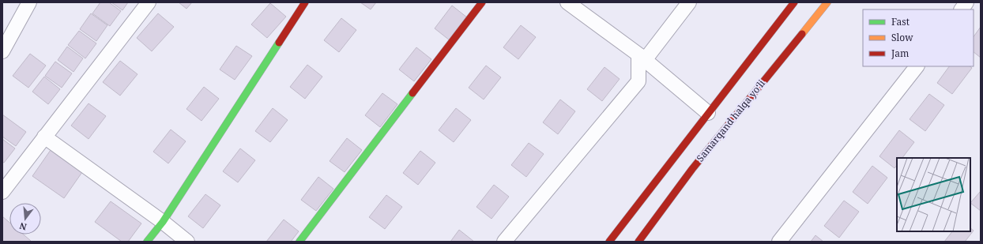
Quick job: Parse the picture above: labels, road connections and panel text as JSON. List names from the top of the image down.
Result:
{
  "streets": {
    "main road": ["Samarqand halqa yoʻli"]
  },
  "legend": ["Fast", "Slow", "Jam"],
  "north": "bottom"
}
